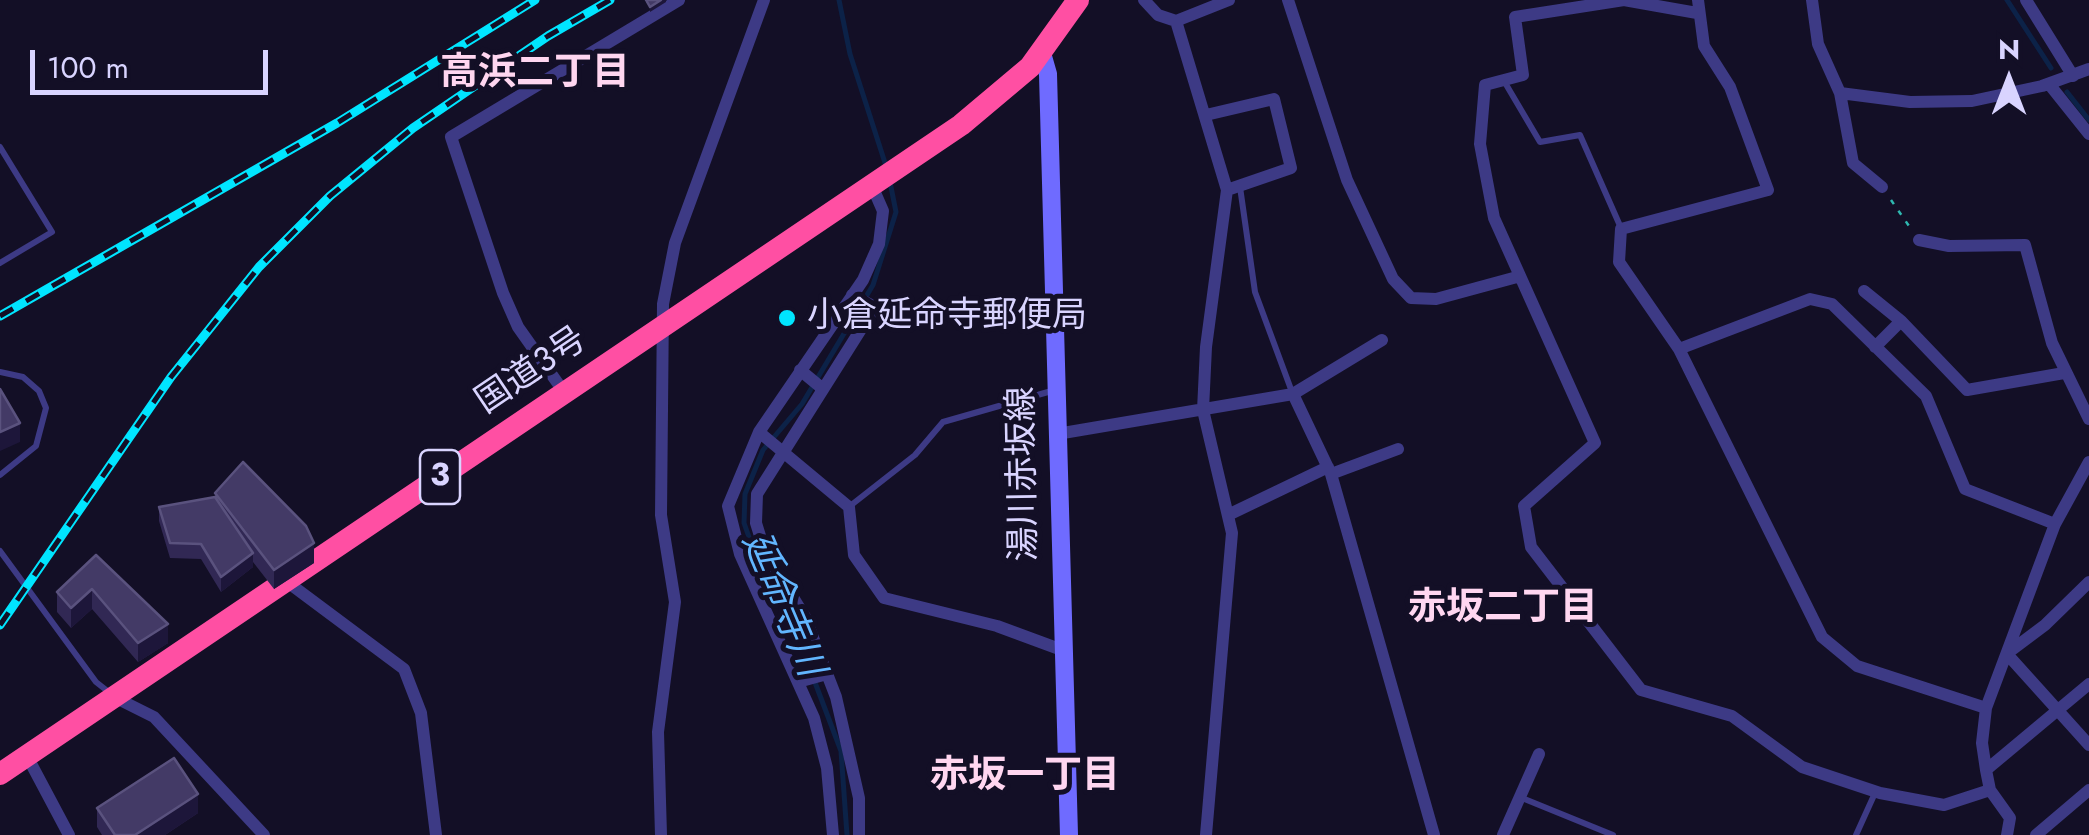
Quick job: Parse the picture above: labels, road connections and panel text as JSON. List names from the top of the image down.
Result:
{
  "streets": {
    "highway": ["国道3号", "3"],
    "main road": ["湯川赤坂線"]
  },
  "crossings": [
    ["国道3号", "湯川赤坂線"]
  ],
  "districts": ["高浜二丁目", "赤坂二丁目", "赤坂一丁目"],
  "water": ["延命寺川"],
  "places": ["小倉延命寺郵便局"],
  "scale_bar": "100 m",
  "north": "top"
}
